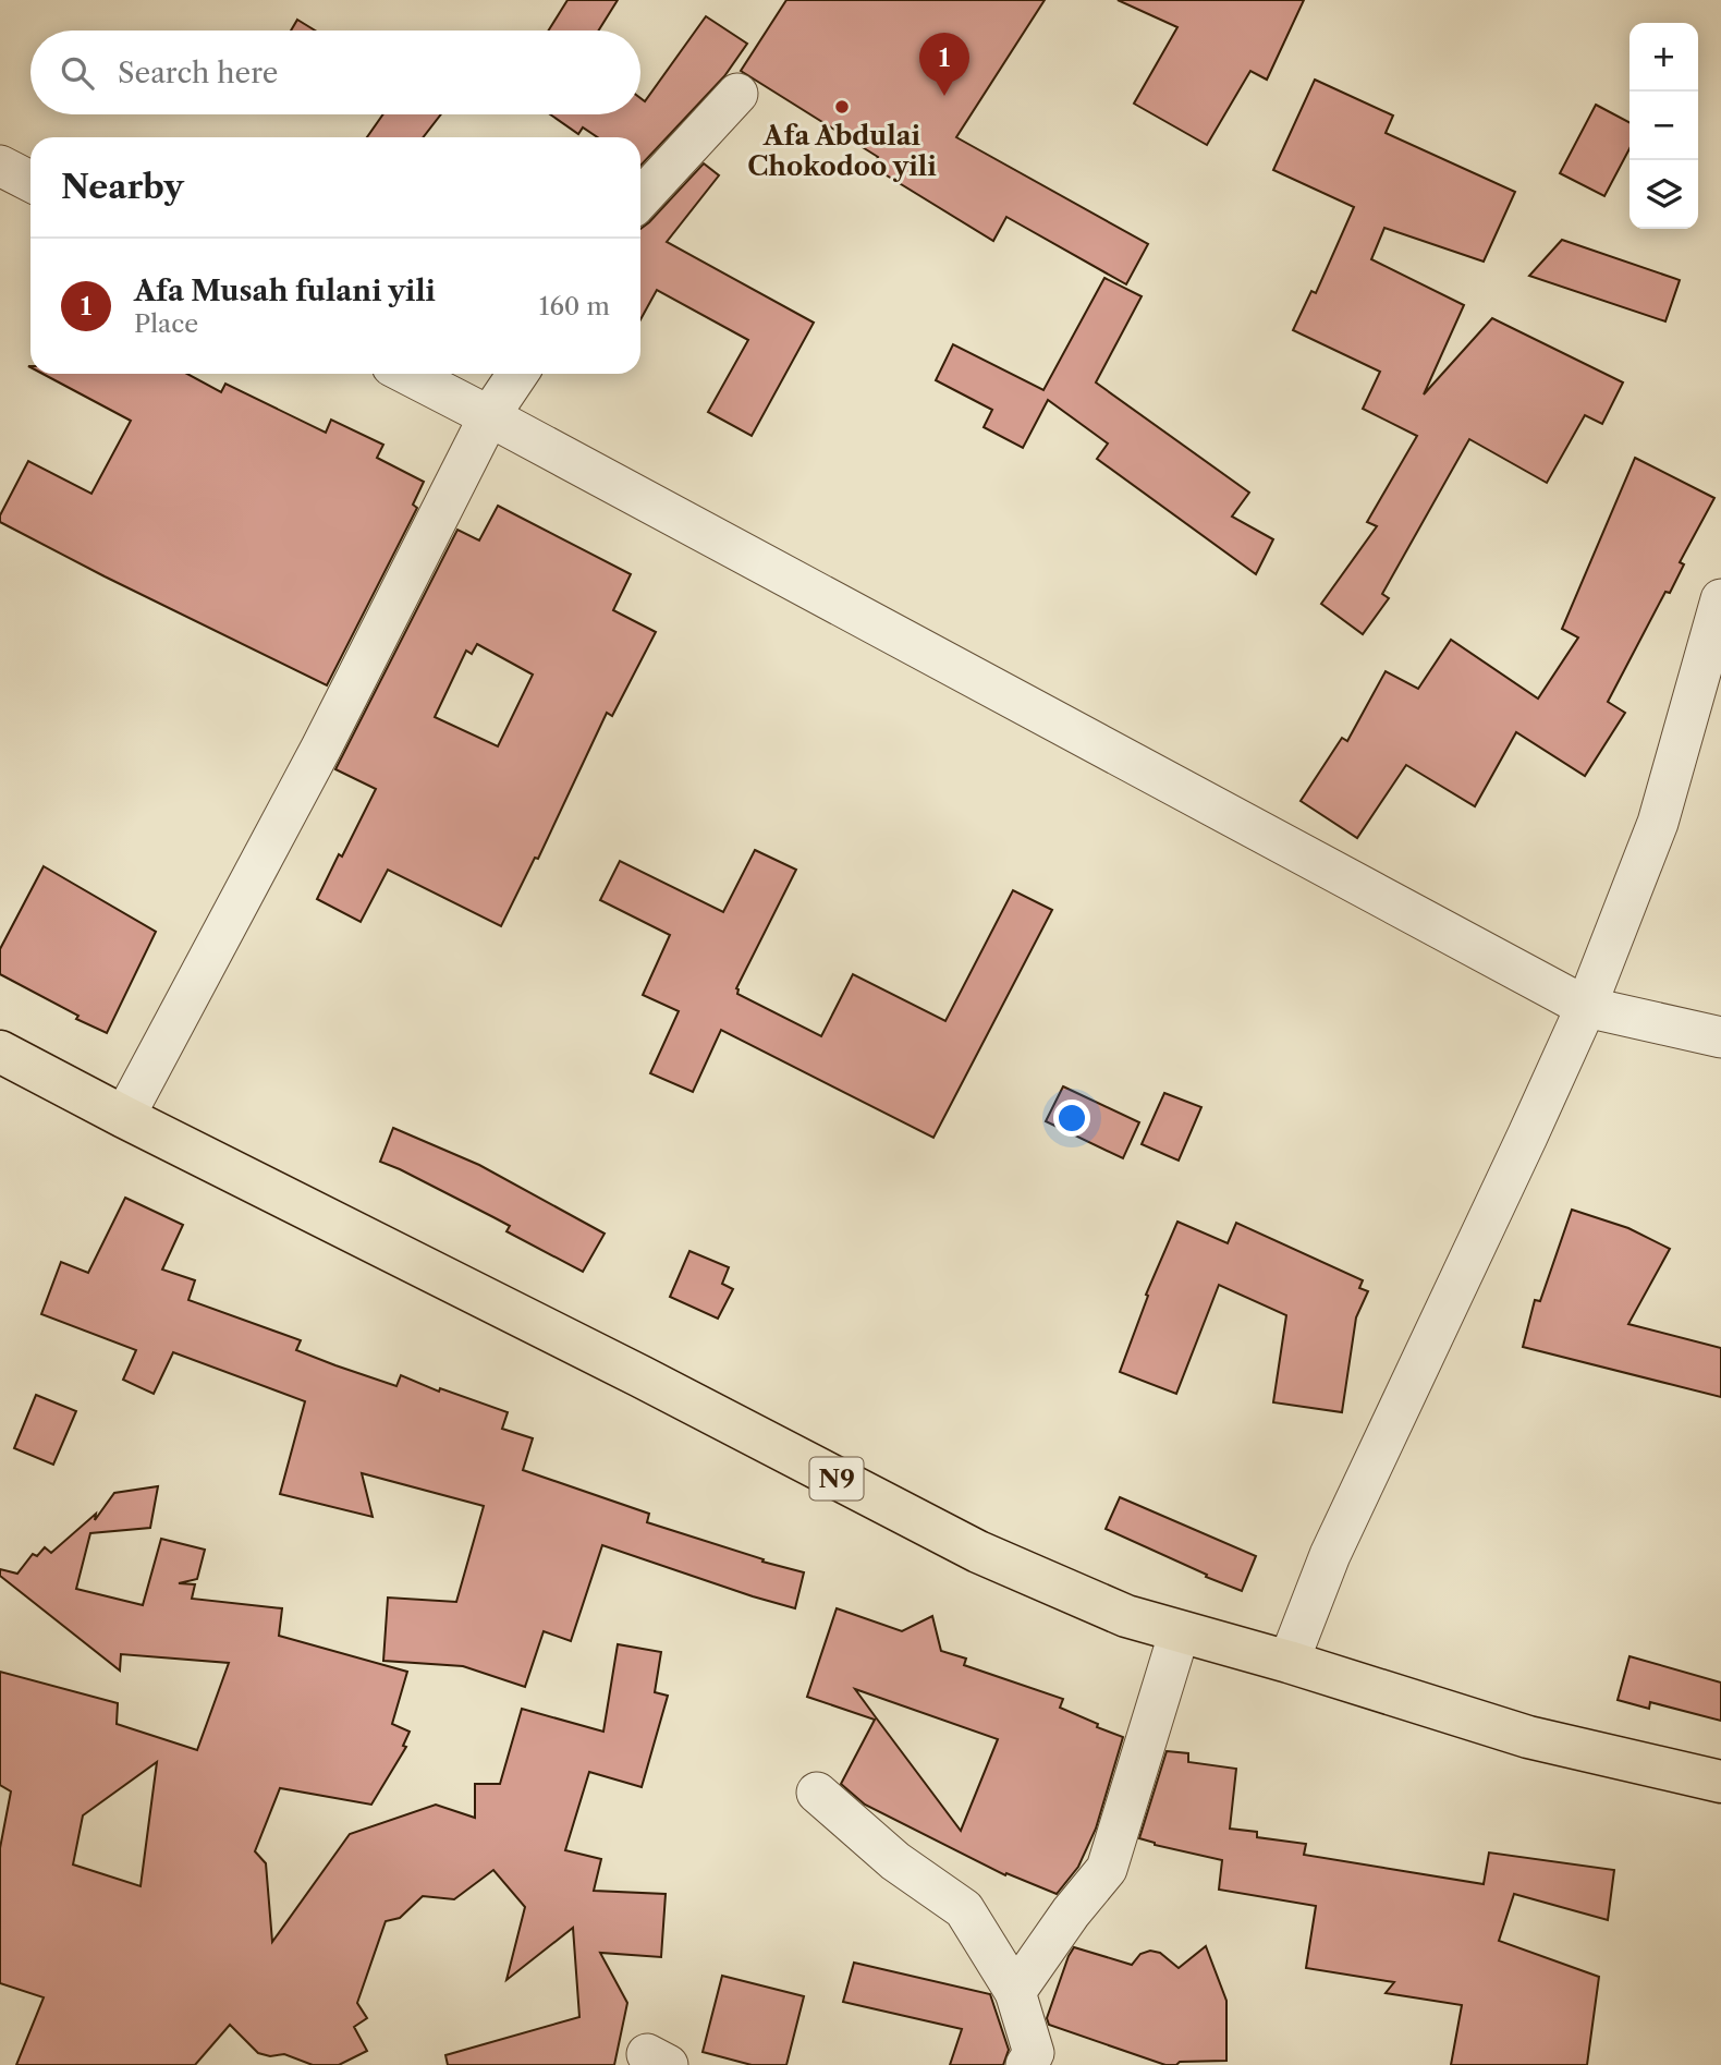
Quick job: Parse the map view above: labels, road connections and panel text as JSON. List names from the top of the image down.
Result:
{
  "streets": {
    "highway": ["N9"]
  },
  "places": ["Afa Abdulai Chokodoo yili"],
  "page": {
    "map_buttons": ["+", "−"],
    "search": "Search here",
    "pins": "1",
    "heading": "Nearby",
    "list": [
      {
        "mark": "1",
        "name": "Afa Musah fulani yili",
        "note": "Place",
        "value": "160 m"
      }
    ]
  }
}
